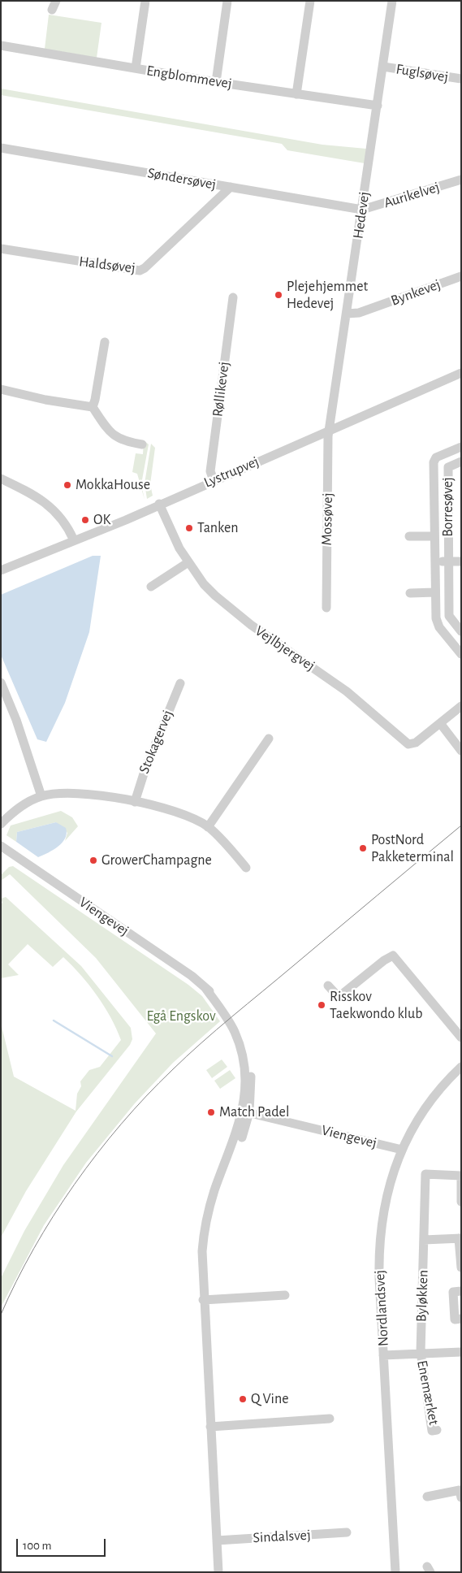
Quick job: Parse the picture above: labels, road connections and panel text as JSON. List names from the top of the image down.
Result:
{
  "streets": {
    "street": [
      "Fuglsøvej",
      "Engblommevej",
      "Søndersøvej",
      "Aurikelvej",
      "Hedevej",
      "Haldsøvej",
      "Bynkevej",
      "Røllikevej",
      "Lystrupvej",
      "Borresøvej",
      "Mossøvej",
      "Vejlbjergvej",
      "Stokagervej",
      "Viengevej",
      "Byløkken",
      "Nordlandsvej",
      "Enemærket",
      "Sindalsvej"
    ]
  },
  "crossings": [
    ["Fuglsøvej", "Hedevej"],
    ["Engblommevej", "Hedevej"],
    ["Søndersøvej", "Aurikelvej"],
    ["Søndersøvej", "Hedevej"],
    ["Søndersøvej", "Haldsøvej"],
    ["Aurikelvej", "Hedevej"],
    ["Hedevej", "Bynkevej"],
    ["Hedevej", "Lystrupvej"],
    ["Hedevej", "Mossøvej"],
    ["Røllikevej", "Lystrupvej"],
    ["Lystrupvej", "Mossøvej"],
    ["Lystrupvej", "Vejlbjergvej"],
    ["Viengevej", "Nordlandsvej"],
    ["Byløkken", "Enemærket"],
    ["Nordlandsvej", "Enemærket"]
  ],
  "parks": ["Egå Engskov"],
  "places": [
    "Plejehjemmet Hedevej",
    "MokkaHouse",
    "OK",
    "Tanken",
    "PostNord Pakketerminal",
    "GrowerChampagne",
    "Risskov Taekwondo klub",
    "Match Padel",
    "Q Vine"
  ],
  "scale_bar": "100 m"
}
